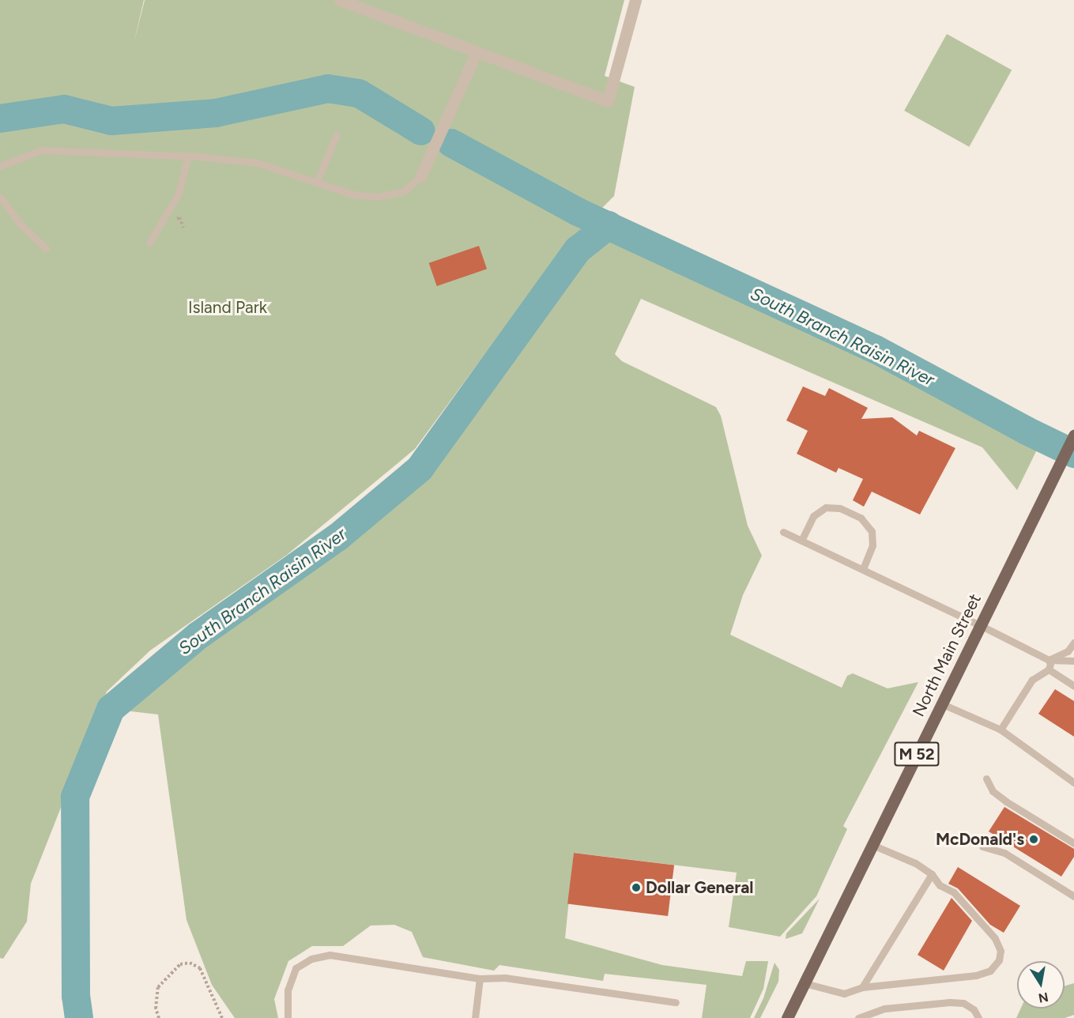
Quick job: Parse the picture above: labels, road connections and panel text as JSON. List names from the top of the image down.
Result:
{
  "streets": {
    "main road": ["North Main Street", "M 52"]
  },
  "water": ["South Branch Raisin River"],
  "parks": ["Island Park"],
  "places": ["McDonald's", "Dollar General"],
  "north": "bottom"
}
